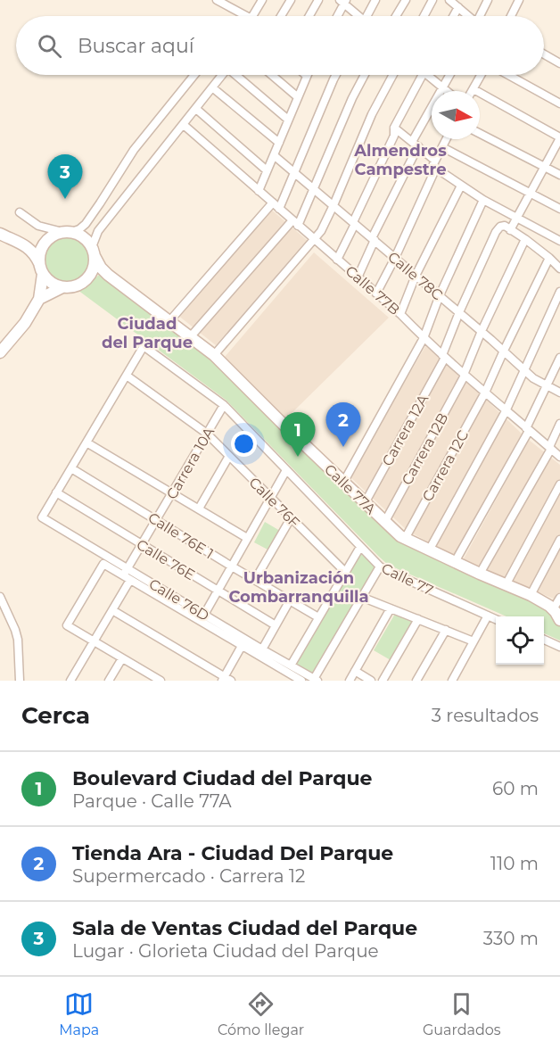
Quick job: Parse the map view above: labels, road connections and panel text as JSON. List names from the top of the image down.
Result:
{
  "streets": {
    "street": [
      "Calle 78C",
      "Calle 77B",
      "Carrera 12A",
      "Carrera 12B",
      "Carrera 10A",
      "Carrera 12C",
      "Calle 77A",
      "Calle 76F",
      "Calle 76E 1",
      "Calle 76E",
      "Calle 77",
      "Calle 76D"
    ]
  },
  "crossings": [
    ["Calle 78C", "Carrera 12A"],
    ["Calle 78C", "Carrera 12B"],
    ["Calle 78C", "Carrera 12C"],
    ["Calle 77B", "Carrera 12A"],
    ["Calle 77B", "Carrera 12B"],
    ["Calle 77B", "Carrera 12C"],
    ["Carrera 12A", "Calle 77A"],
    ["Carrera 12B", "Calle 77A"],
    ["Carrera 10A", "Calle 76F"],
    ["Carrera 10A", "Calle 76E 1"],
    ["Carrera 10A", "Calle 76E"],
    ["Carrera 10A", "Calle 77"],
    ["Carrera 10A", "Calle 76D"],
    ["Carrera 12C", "Calle 77A"],
    ["Calle 76F", "Calle 77"],
    ["Calle 76E", "Calle 76D"]
  ],
  "districts": ["Almendros Campestre", "Ciudad del Parque", "Urbanización Combarranquilla"],
  "north": "right",
  "page": {
    "search": "Buscar aquí",
    "pins": ["3", "2", "1"],
    "heading": ["Cerca", "3 resultados"],
    "list": [
      {
        "mark": "1",
        "name": "Boulevard Ciudad del Parque",
        "note": "Parque · Calle 77A",
        "value": "60 m"
      },
      {
        "mark": "2",
        "name": "Tienda Ara - Ciudad Del Parque",
        "note": "Supermercado · Carrera 12",
        "value": "110 m"
      },
      {
        "mark": "3",
        "name": "Sala de Ventas Ciudad del Parque",
        "note": "Lugar · Glorieta Ciudad del Parque",
        "value": "330 m"
      }
    ],
    "nav": ["Mapa", "Cómo llegar", "Guardados"]
  }
}
